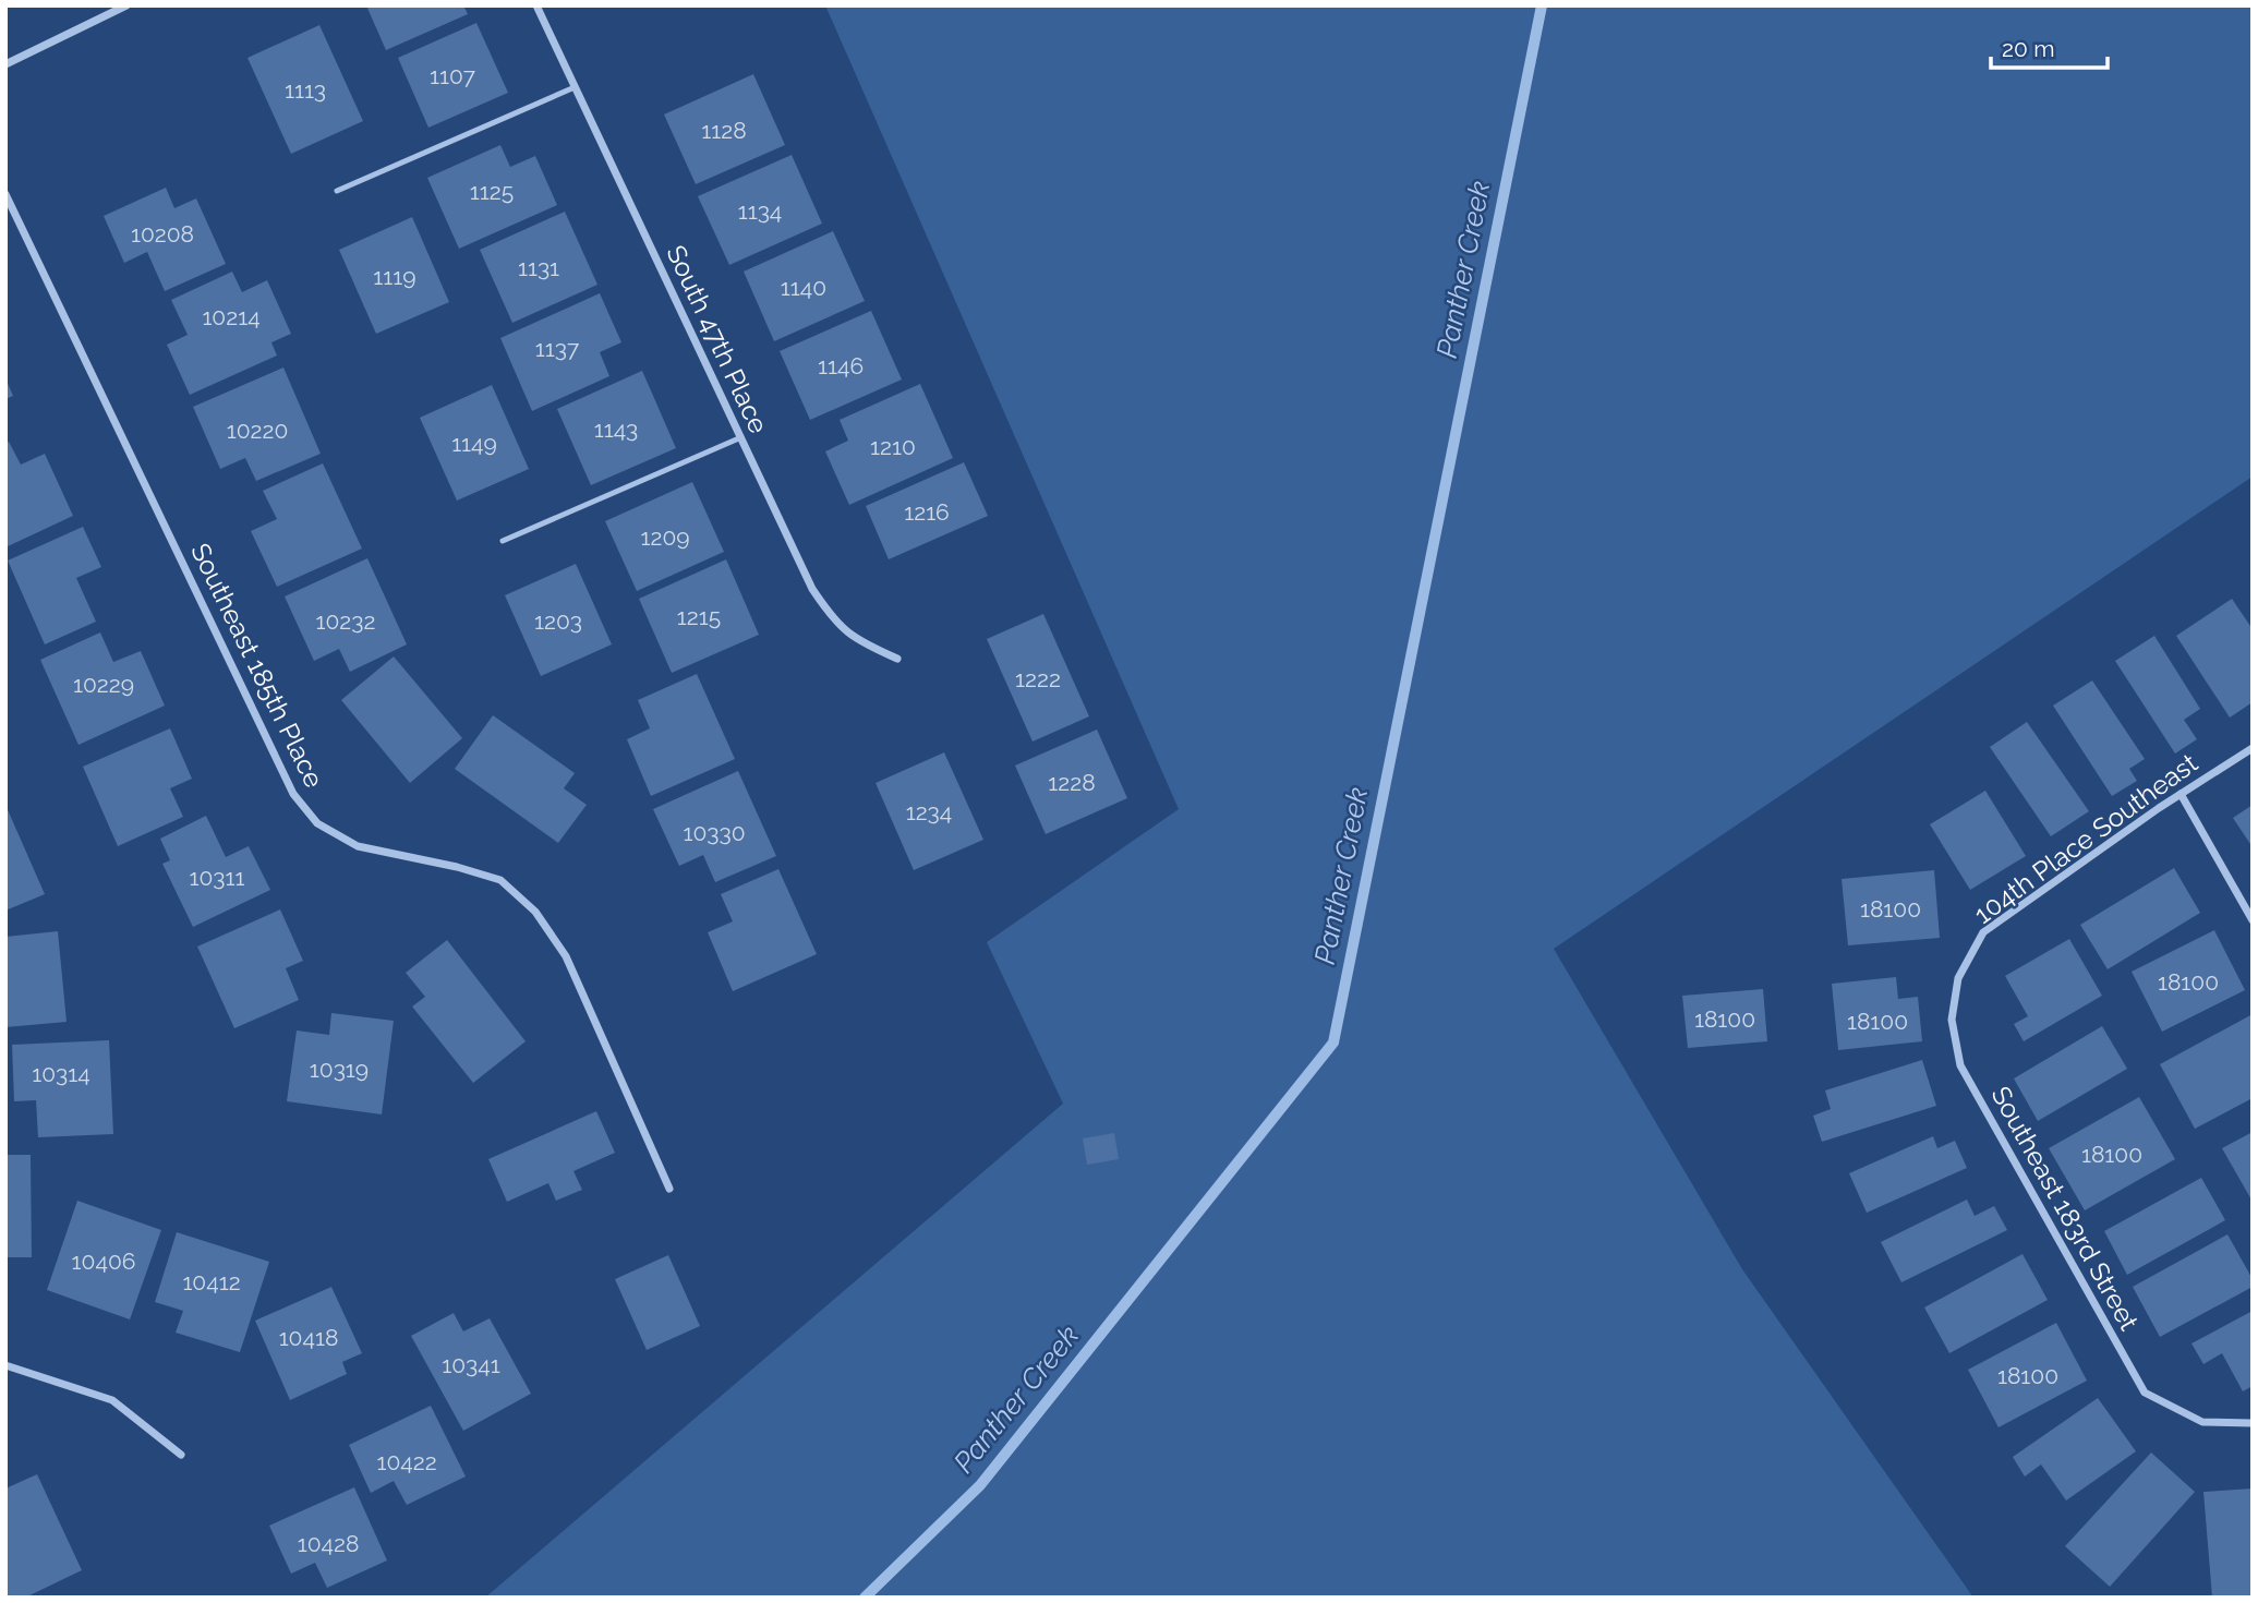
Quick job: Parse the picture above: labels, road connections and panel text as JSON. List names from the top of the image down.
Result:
{
  "streets": {
    "street": [
      "South 47th Place",
      "Southeast 185th Place",
      "104th Place Southeast",
      "Southeast 183rd Street"
    ]
  },
  "crossings": [
    ["104th Place Southeast", "Southeast 183rd Street"]
  ],
  "water": ["Panther Creek"],
  "house_numbers": [
    "1107",
    "1113",
    "1128",
    "1125",
    "1134",
    "10208",
    "1131",
    "1119",
    "1140",
    "10214",
    "1137",
    "1146",
    "1143",
    "10220",
    "1149",
    "1210",
    "1216",
    "1209",
    "1215",
    "10232",
    "1203",
    "1222",
    "10229",
    "1228",
    "1234",
    "10330",
    "10311",
    "18100",
    "18100",
    "18100",
    "18100",
    "10319",
    "10314",
    "18100",
    "10406",
    "10412",
    "10418",
    "10341",
    "18100",
    "10422",
    "10428"
  ],
  "scale_bar": "20 m"
}
